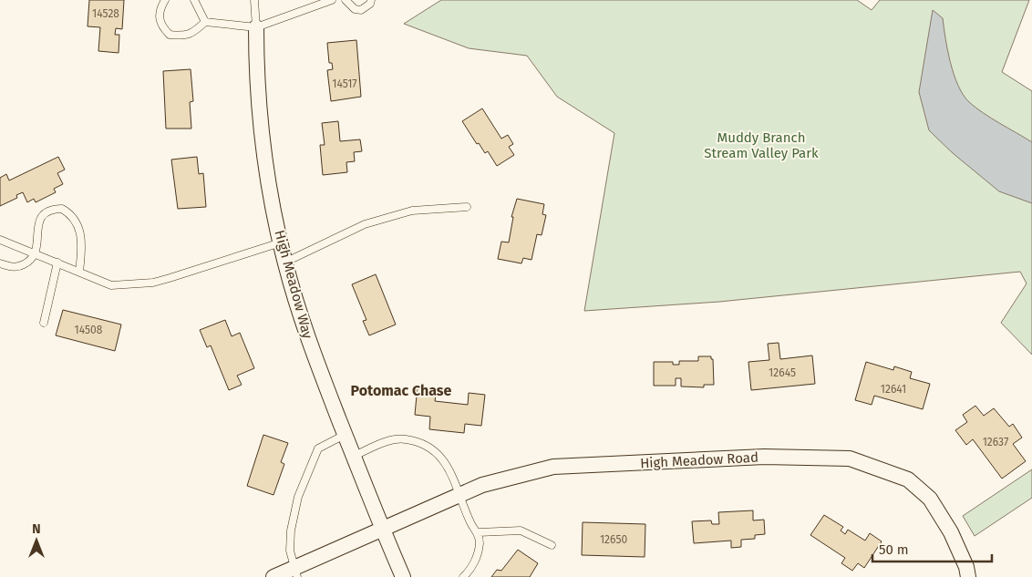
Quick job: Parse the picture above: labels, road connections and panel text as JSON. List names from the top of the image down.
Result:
{
  "streets": {
    "street": ["High Meadow Way", "High Meadow Road"]
  },
  "crossings": [
    ["High Meadow Way", "High Meadow Road"]
  ],
  "districts": ["Potomac Chase"],
  "parks": ["Muddy Branch Stream Valley Park"],
  "house_numbers": [
    "14528",
    "14517",
    "14508",
    "12645",
    "12641",
    "12637",
    "12650"
  ],
  "scale_bar": "50 m",
  "north": "top"
}
